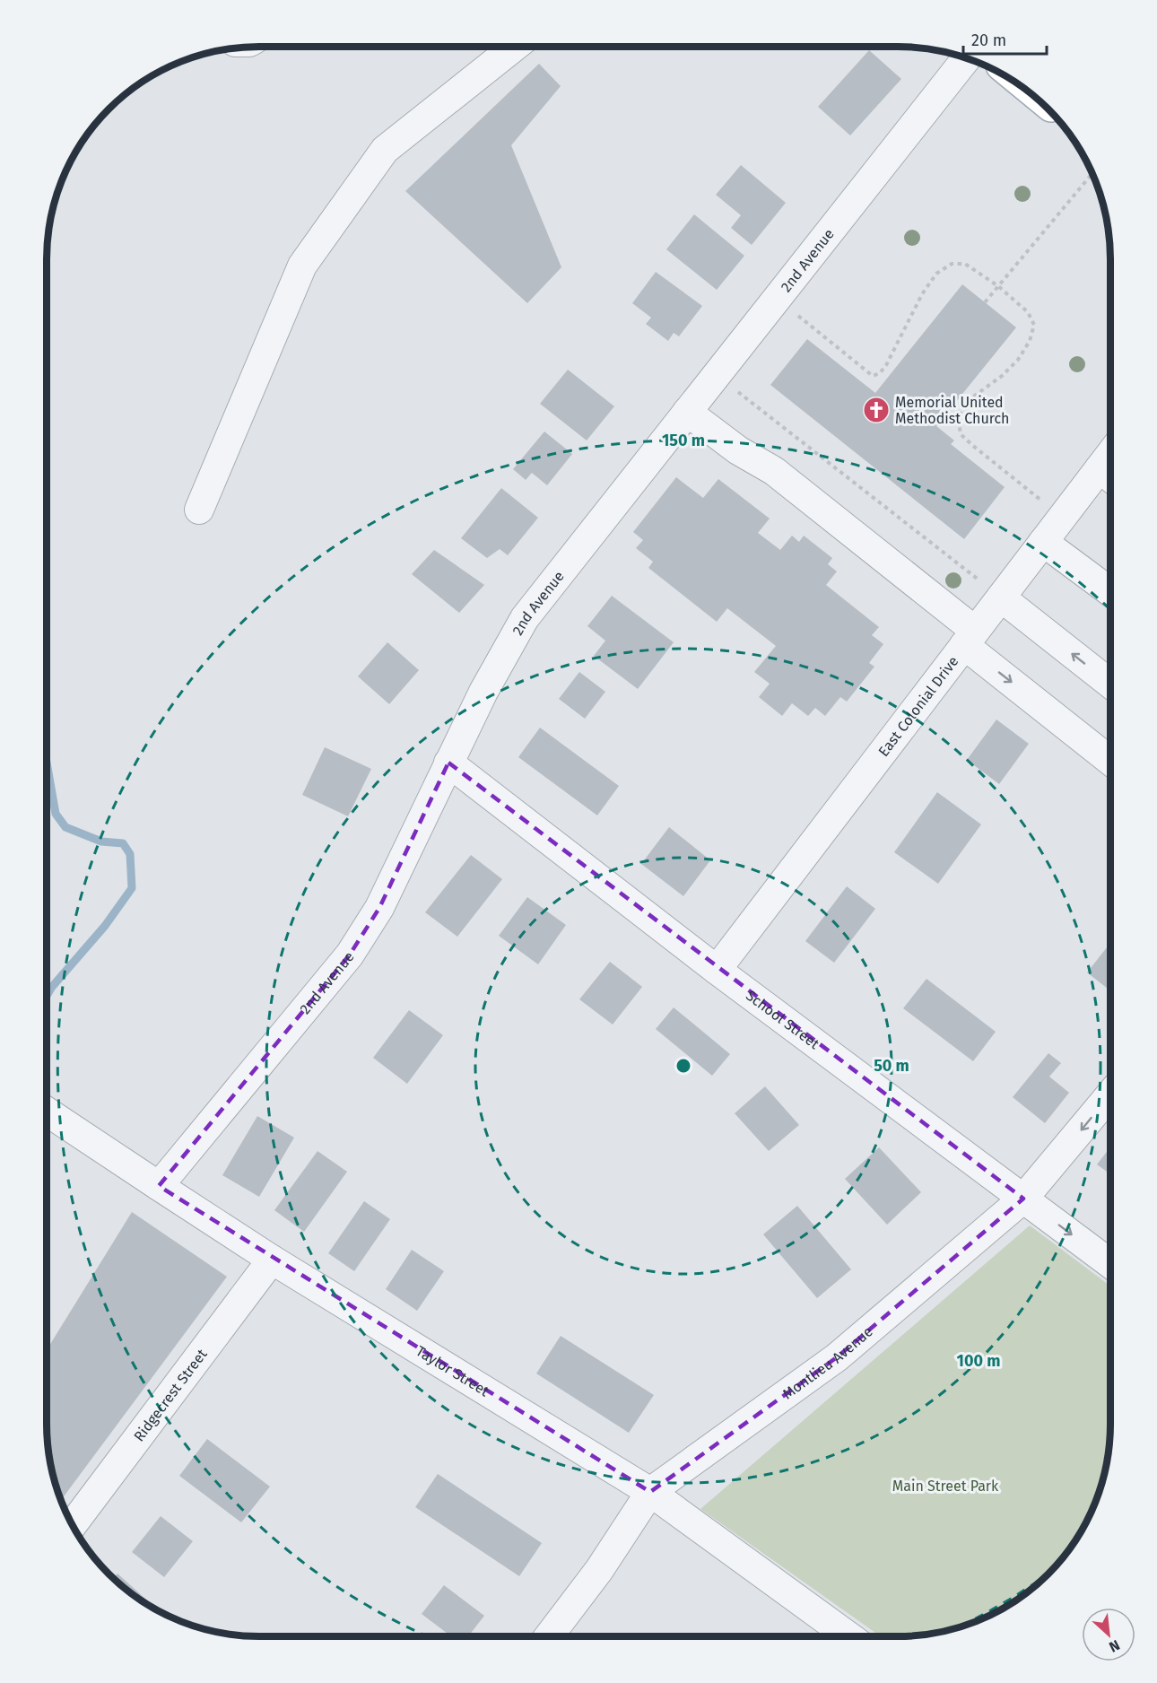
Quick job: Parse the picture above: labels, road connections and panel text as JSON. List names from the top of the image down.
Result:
{
  "streets": {
    "street": [
      "2nd Avenue",
      "East Colonial Drive",
      "School Street",
      "Montlieu Avenue",
      "Taylor Street",
      "Ridgecrest Street"
    ]
  },
  "crossings": [
    ["2nd Avenue", "School Street"],
    ["2nd Avenue", "Taylor Street"],
    ["East Colonial Drive", "School Street"],
    ["School Street", "Montlieu Avenue"],
    ["Montlieu Avenue", "Taylor Street"],
    ["Taylor Street", "Ridgecrest Street"]
  ],
  "parks": ["Main Street Park"],
  "places": {
    "church": ["Memorial United Methodist Church"]
  },
  "scale_bar": "20 m",
  "north": "bottom right",
  "rings": ["150 m", "50 m", "100 m"]
}
